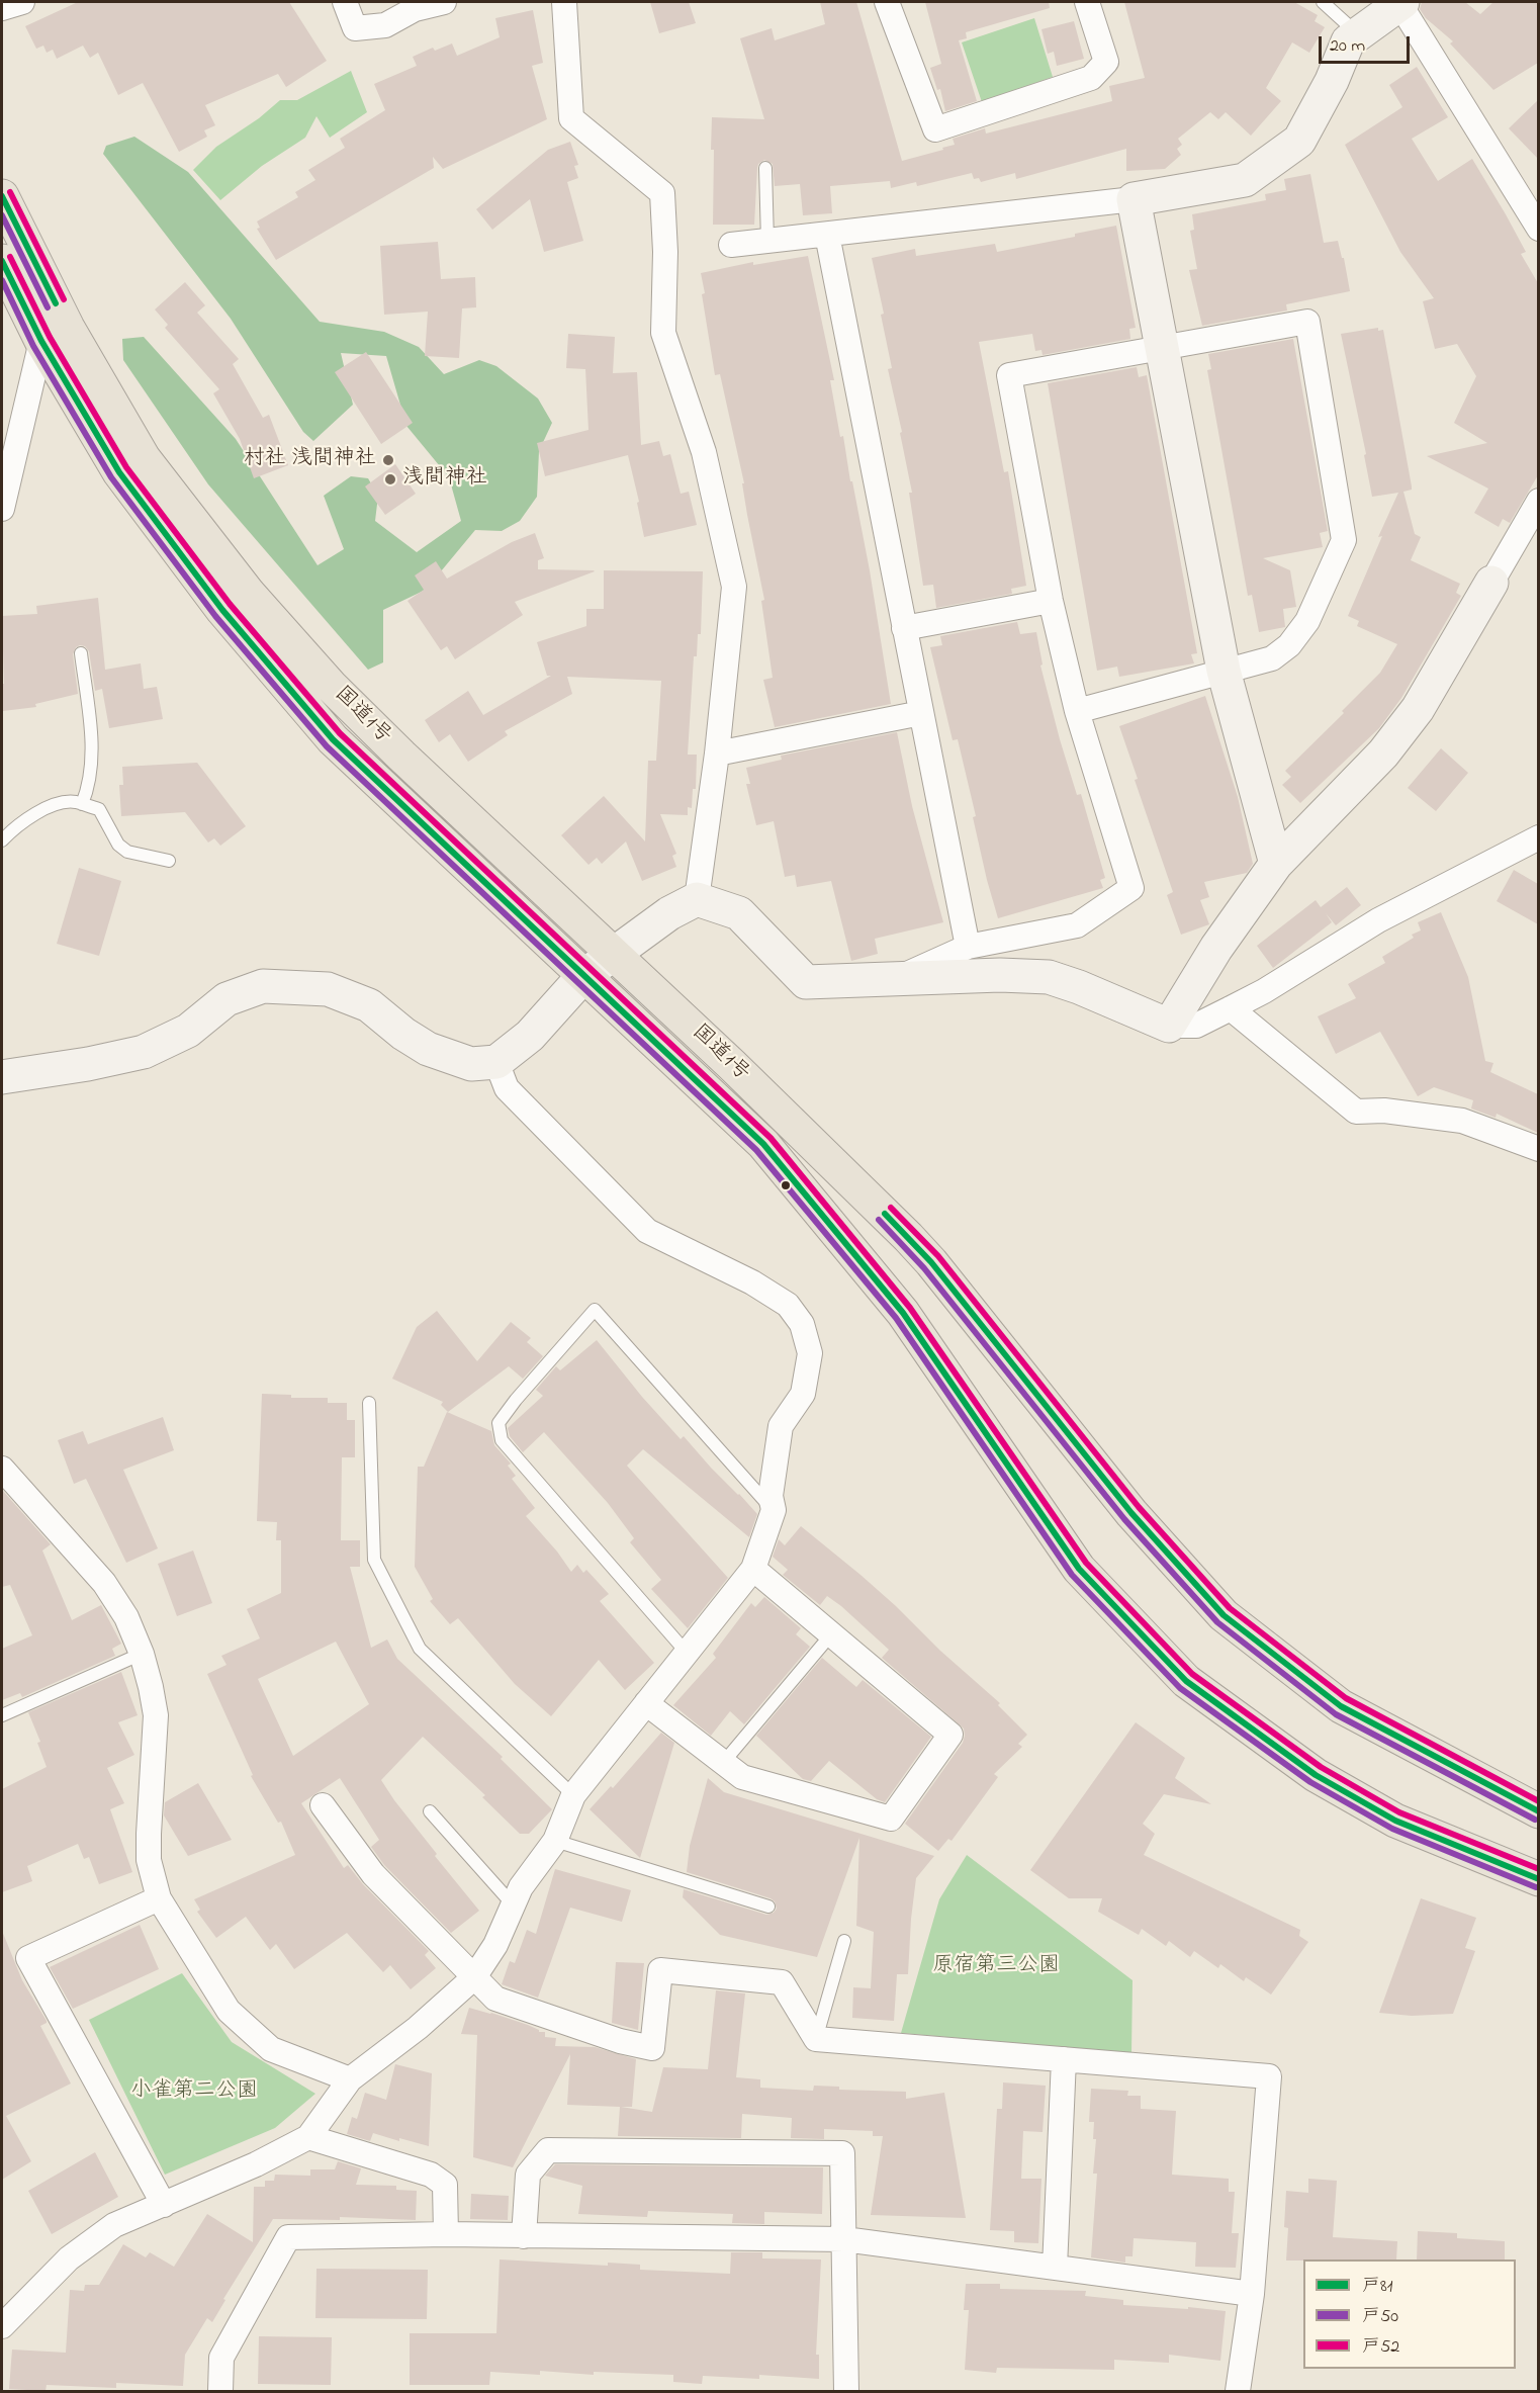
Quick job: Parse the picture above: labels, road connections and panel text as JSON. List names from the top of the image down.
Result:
{
  "streets": {
    "highway": ["国道1号"]
  },
  "parks": ["原宿第三公園", "小雀第二公園"],
  "places": ["村社 浅間神社", "浅間神社"],
  "lines": ["transit line 戸52", "transit line 戸81", "transit line 戸50"],
  "legend": ["戸81", "戸50", "戸52"],
  "scale_bar": "20 m"
}
